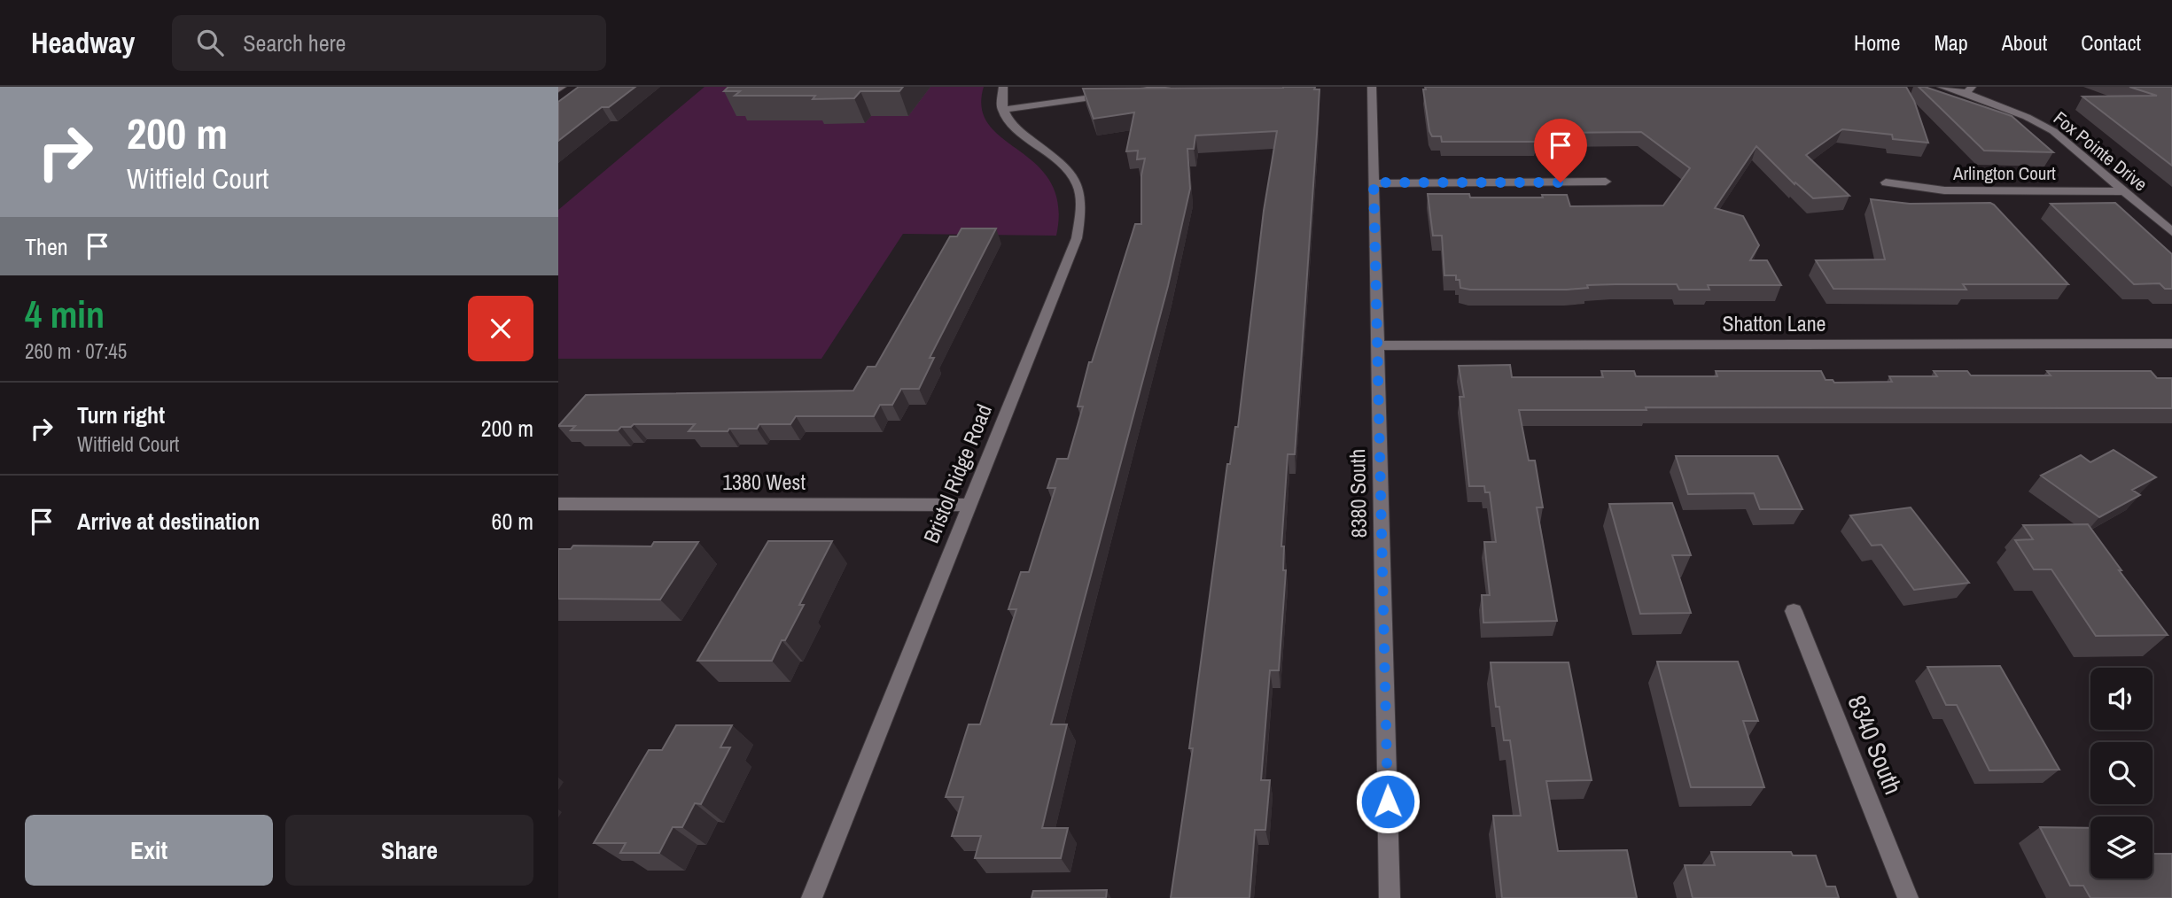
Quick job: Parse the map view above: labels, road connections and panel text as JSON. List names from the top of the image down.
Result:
{
  "streets": {
    "street": [
      "Fox Pointe Drive",
      "Arlington Court",
      "Shatton Lane",
      "Bristol Ridge Road",
      "1380 West",
      "8380 South",
      "8340 South"
    ]
  },
  "crossings": [
    ["Fox Pointe Drive", "Arlington Court"],
    ["Shatton Lane", "8380 South"],
    ["Bristol Ridge Road", "1380 West"]
  ],
  "page": {
    "header": "Headway",
    "search": "Search here",
    "nav": [
      "Home",
      "Map",
      "About",
      "Contact"
    ],
    "turn": ["200 m", "Witfield Court"],
    "then": "Then",
    "heading": ["4 min", "260 m · 07:45"],
    "list": [
      {
        "name": "Turn right",
        "note": "Witfield Court",
        "value": "200 m"
      },
      {
        "name": "Arrive at destination",
        "value": "60 m"
      }
    ],
    "buttons": ["Exit", "Share"]
  }
}
